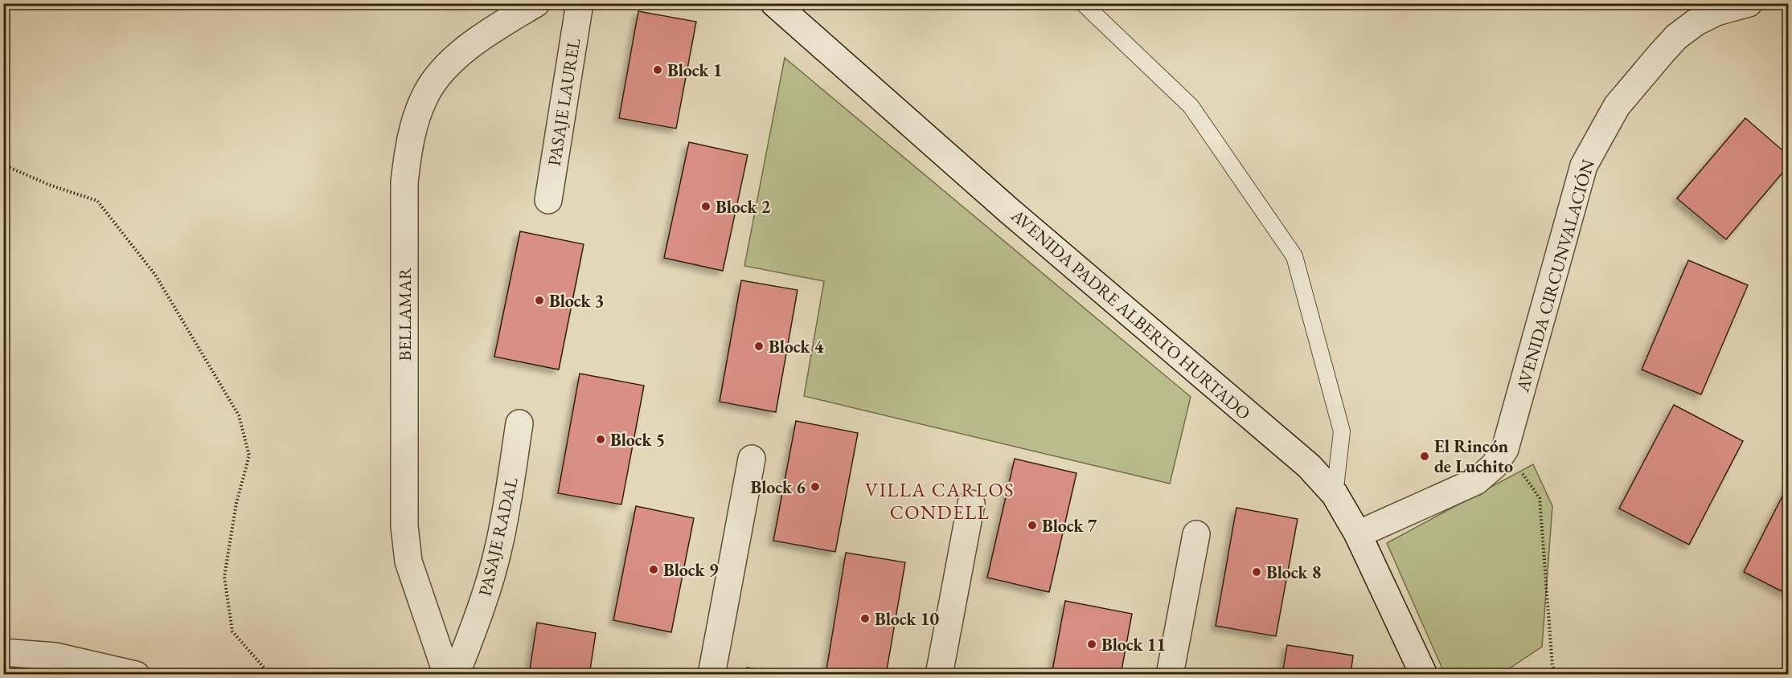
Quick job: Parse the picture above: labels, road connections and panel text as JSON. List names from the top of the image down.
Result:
{
  "streets": {
    "street": [
      "PASAJE LAUREL",
      "AVENIDA CIRCUNVALACIÓN",
      "BELLAMAR",
      "AVENIDA PADRE ALBERTO HURTADO",
      "PASAJE RADAL"
    ]
  },
  "crossings": [
    ["AVENIDA CIRCUNVALACIÓN", "AVENIDA PADRE ALBERTO HURTADO"]
  ],
  "districts": ["VILLA CARLOS CONDELL"],
  "places": [
    "Block 1",
    "Block 2",
    "Block 3",
    "Block 4",
    "Block 5",
    "El Rincón de Luchito",
    "Block 6",
    "Block 7",
    "Block 9",
    "Block 8",
    "Block 10",
    "Block 11"
  ]
}
